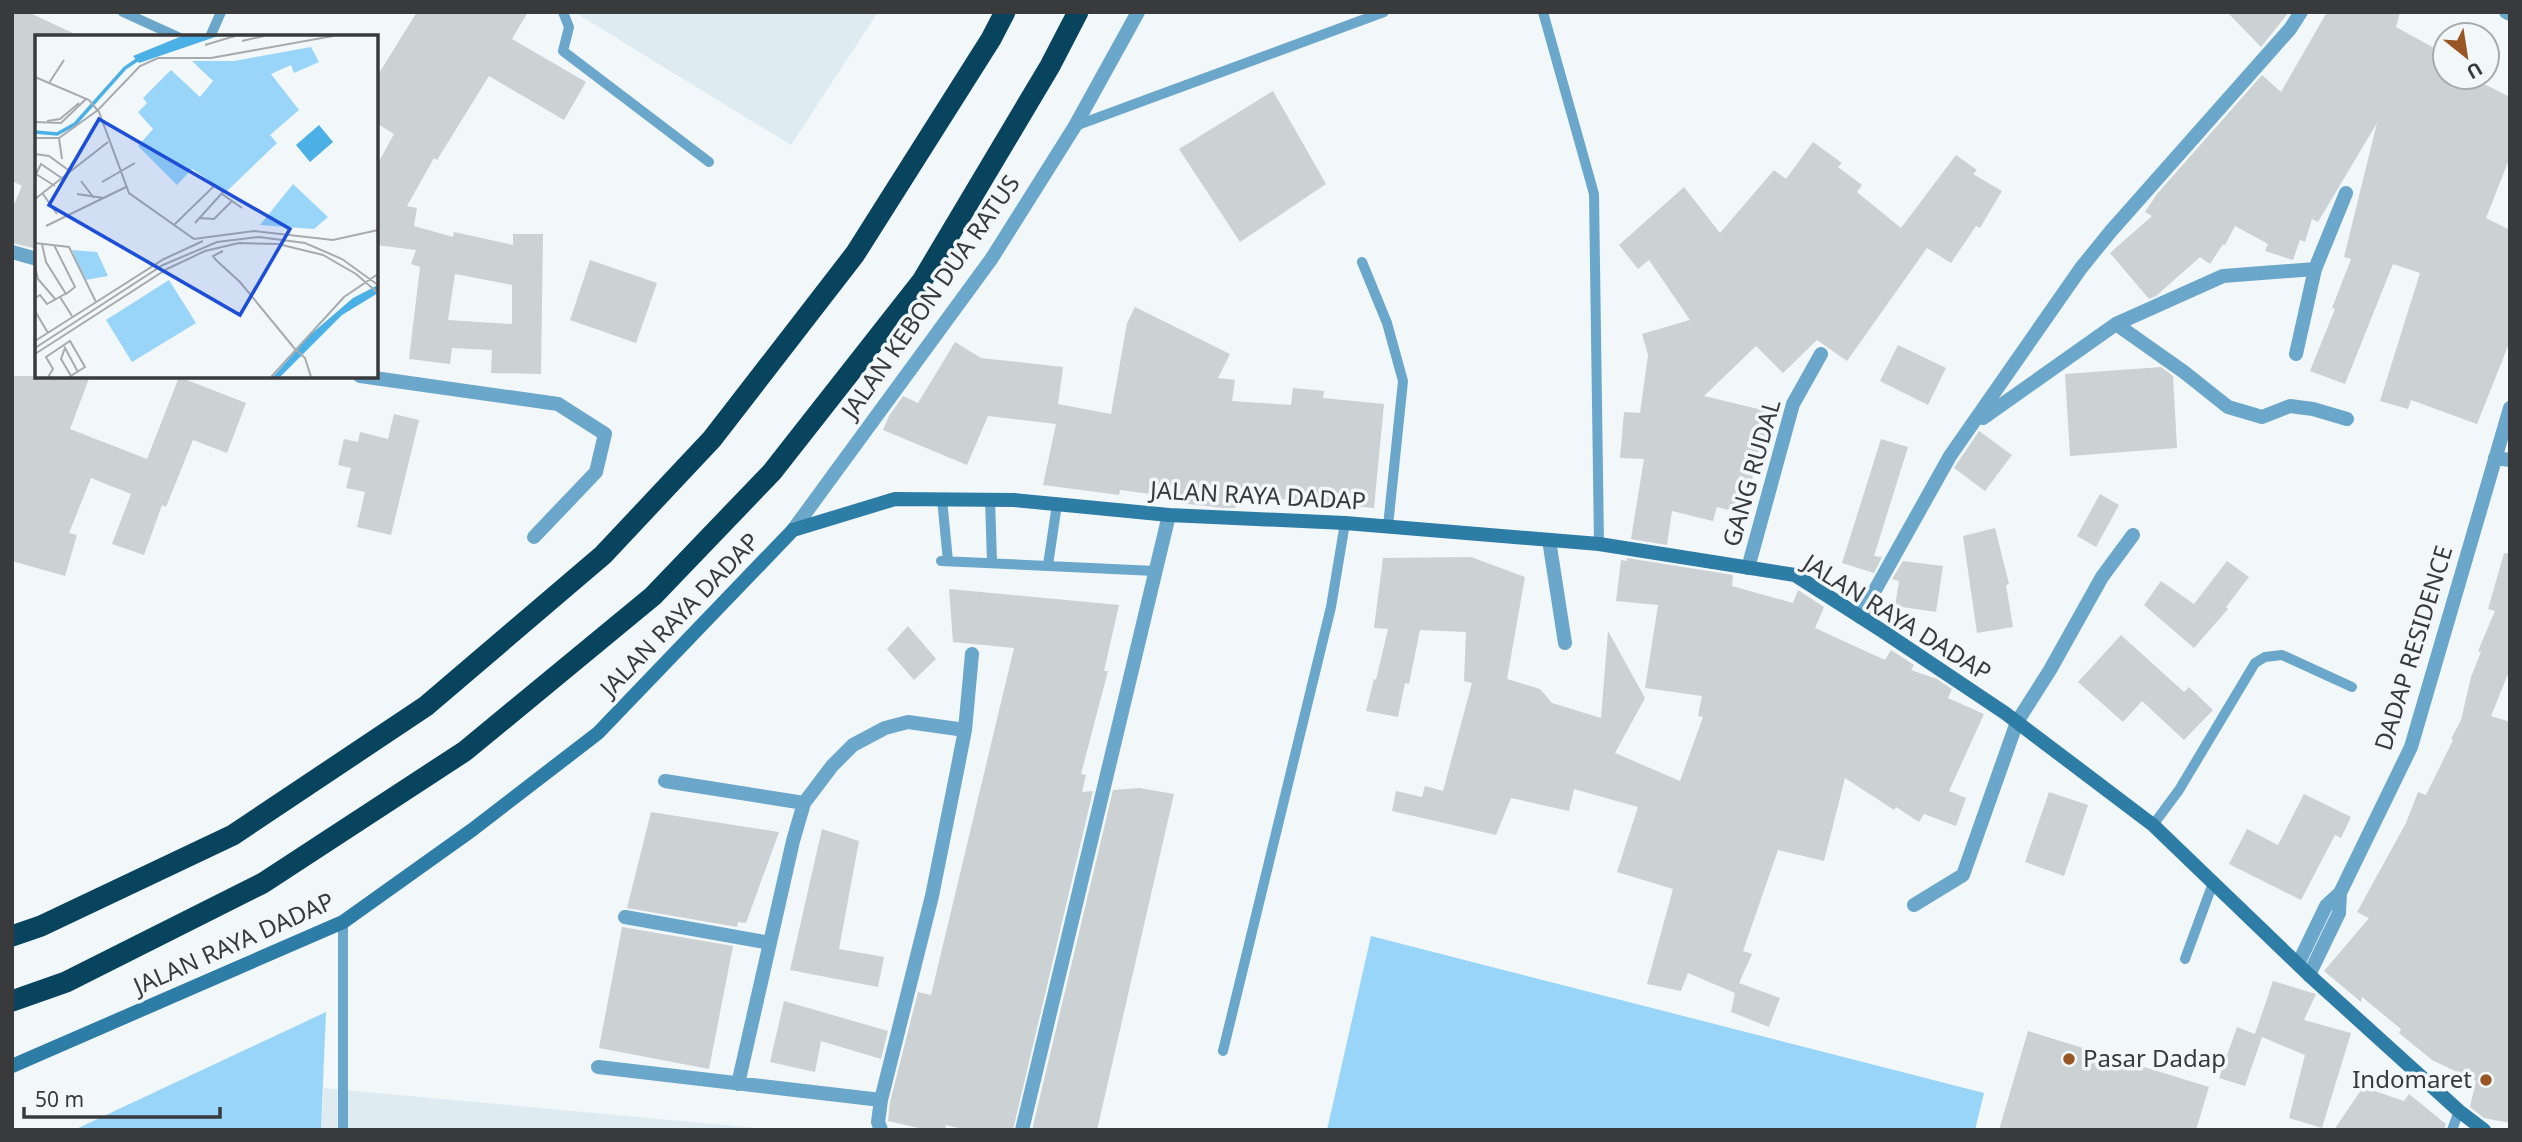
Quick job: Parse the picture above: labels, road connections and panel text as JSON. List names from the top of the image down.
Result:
{
  "streets": {
    "main road": ["JALAN RAYA DADAP"],
    "street": ["JALAN KEBON DUA RATUS", "GANG RUDAL", "DADAP RESIDENCE"]
  },
  "crossings": [
    ["JALAN KEBON DUA RATUS", "JALAN RAYA DADAP"],
    ["GANG RUDAL", "JALAN RAYA DADAP"],
    ["JALAN RAYA DADAP", "DADAP RESIDENCE"]
  ],
  "places": ["Pasar Dadap", "Indomaret"],
  "scale_bar": "50 m",
  "north": "bottom right"
}
